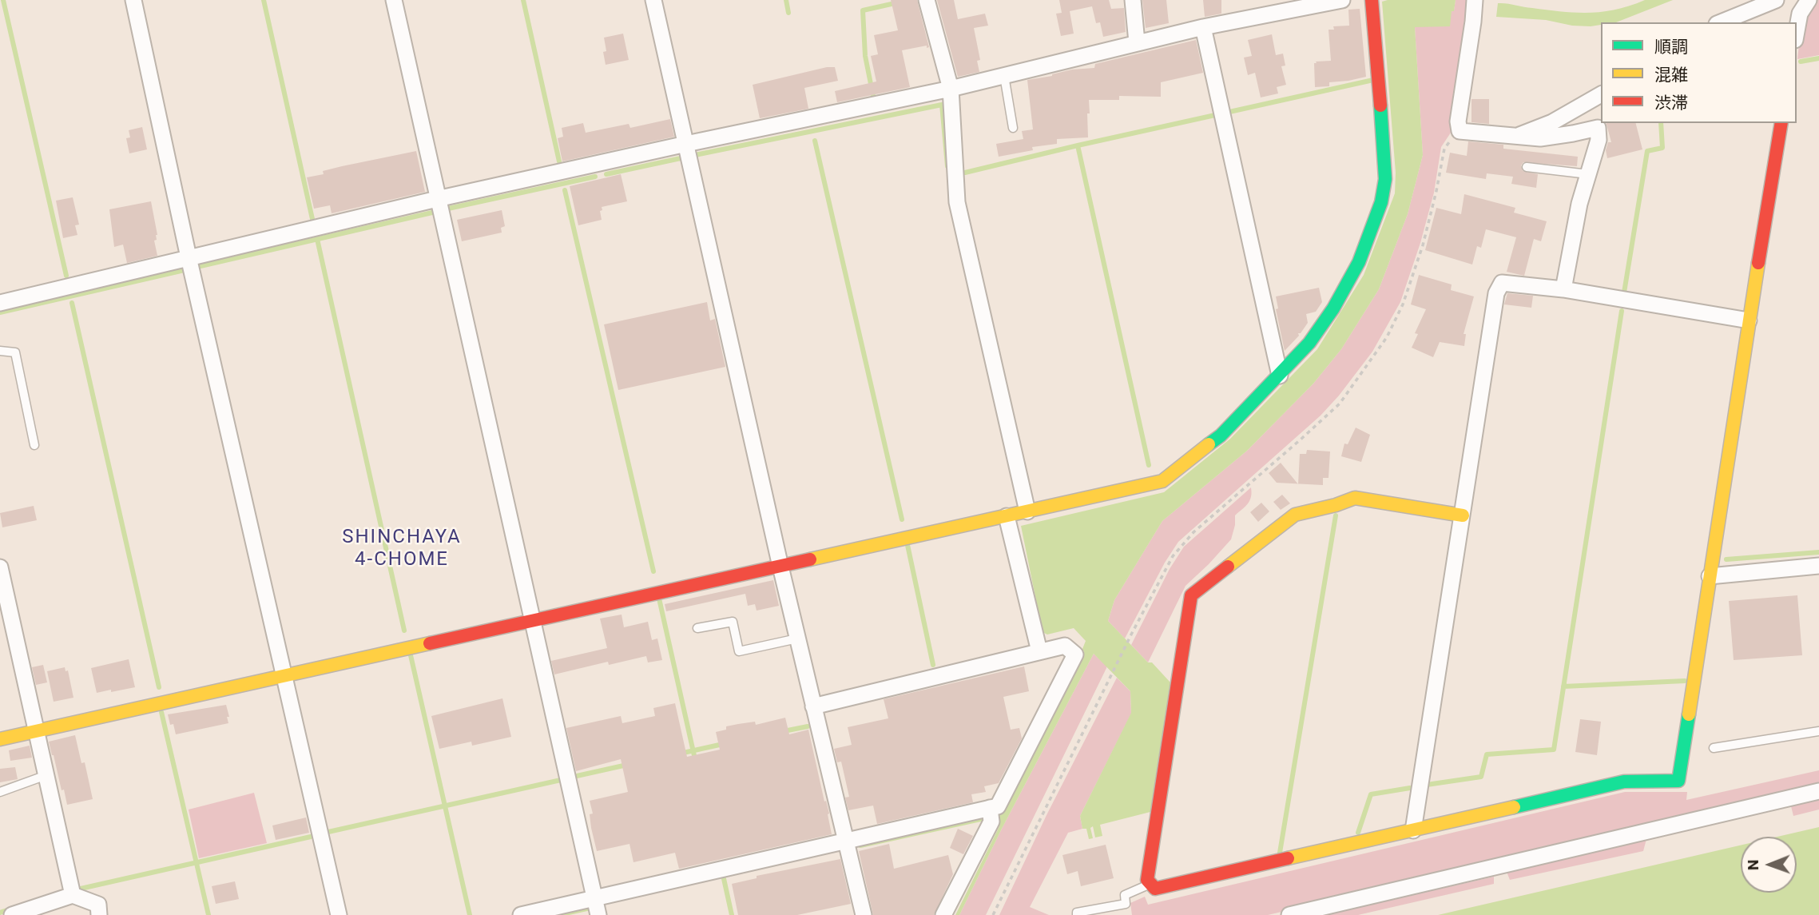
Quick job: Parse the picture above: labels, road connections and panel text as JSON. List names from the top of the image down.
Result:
{
  "districts": ["SHINCHAYA 4-CHOME"],
  "legend": ["順調", "混雑", "渋滞"],
  "north": "left"
}
